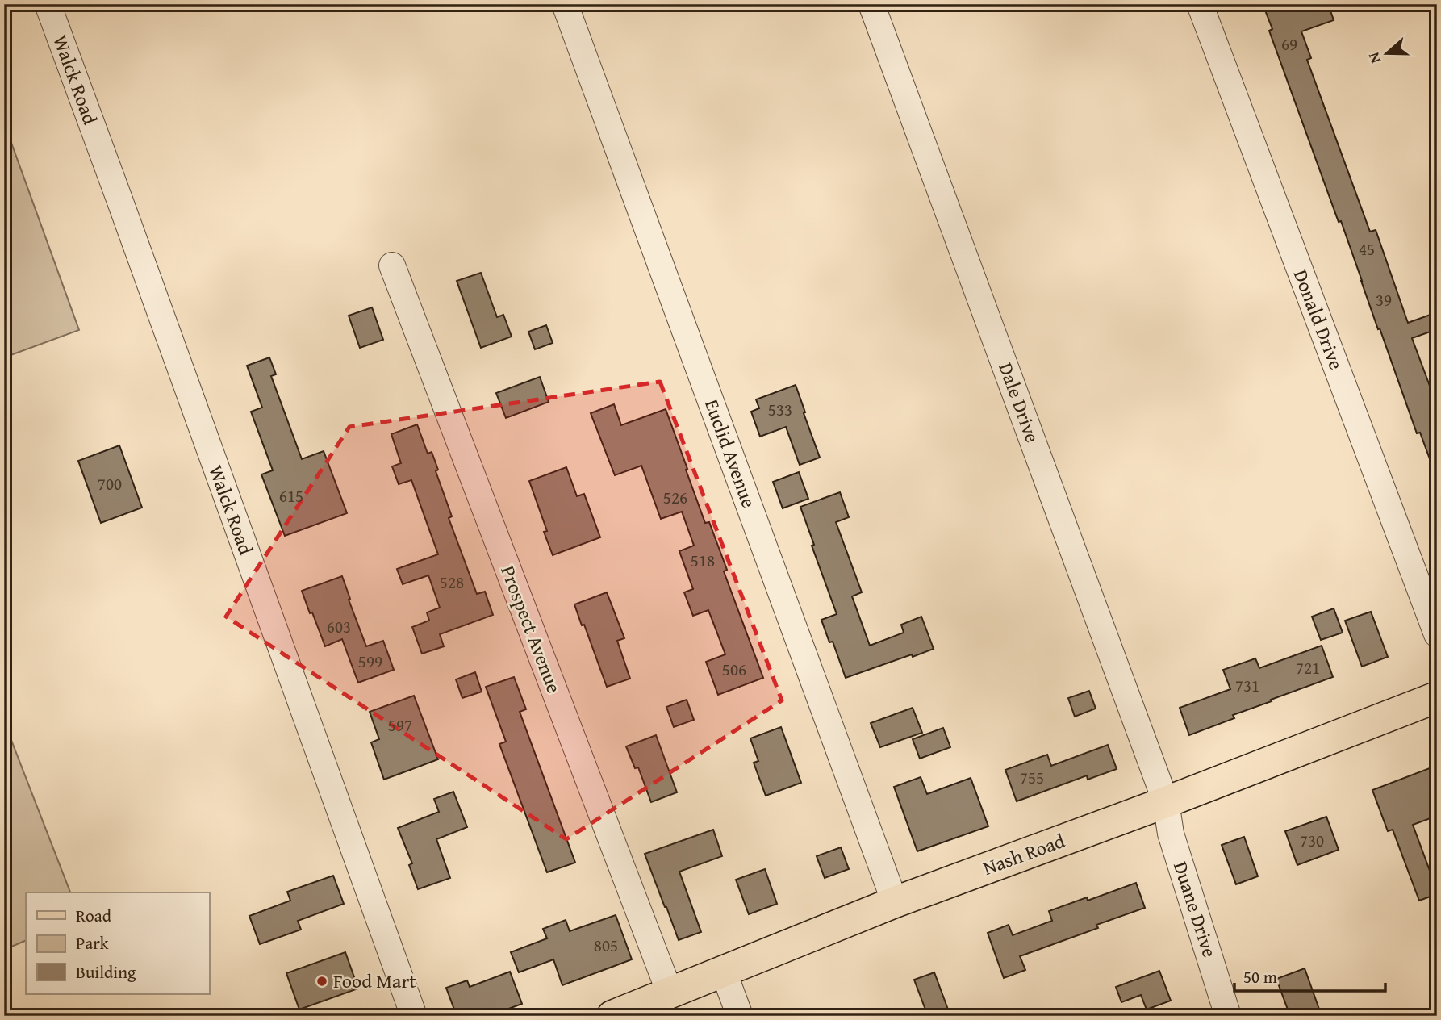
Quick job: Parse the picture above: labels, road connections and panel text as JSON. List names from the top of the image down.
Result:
{
  "streets": {
    "main road": ["Nash Road"],
    "street": [
      "Walck Road",
      "Donald Drive",
      "Dale Drive",
      "Euclid Avenue",
      "Prospect Avenue",
      "Duane Drive"
    ]
  },
  "crossings": [
    ["Dale Drive", "Nash Road"],
    ["Dale Drive", "Duane Drive"],
    ["Euclid Avenue", "Nash Road"],
    ["Prospect Avenue", "Nash Road"],
    ["Nash Road", "Duane Drive"]
  ],
  "places": ["Food Mart"],
  "house_numbers": [
    "69",
    "45",
    "39",
    "533",
    "700",
    "615",
    "526",
    "518",
    "528",
    "603",
    "599",
    "721",
    "506",
    "731",
    "597",
    "755",
    "730",
    "805"
  ],
  "legend": ["Road", "Park", "Building"],
  "scale_bar": "50 m",
  "north": "left"
}
